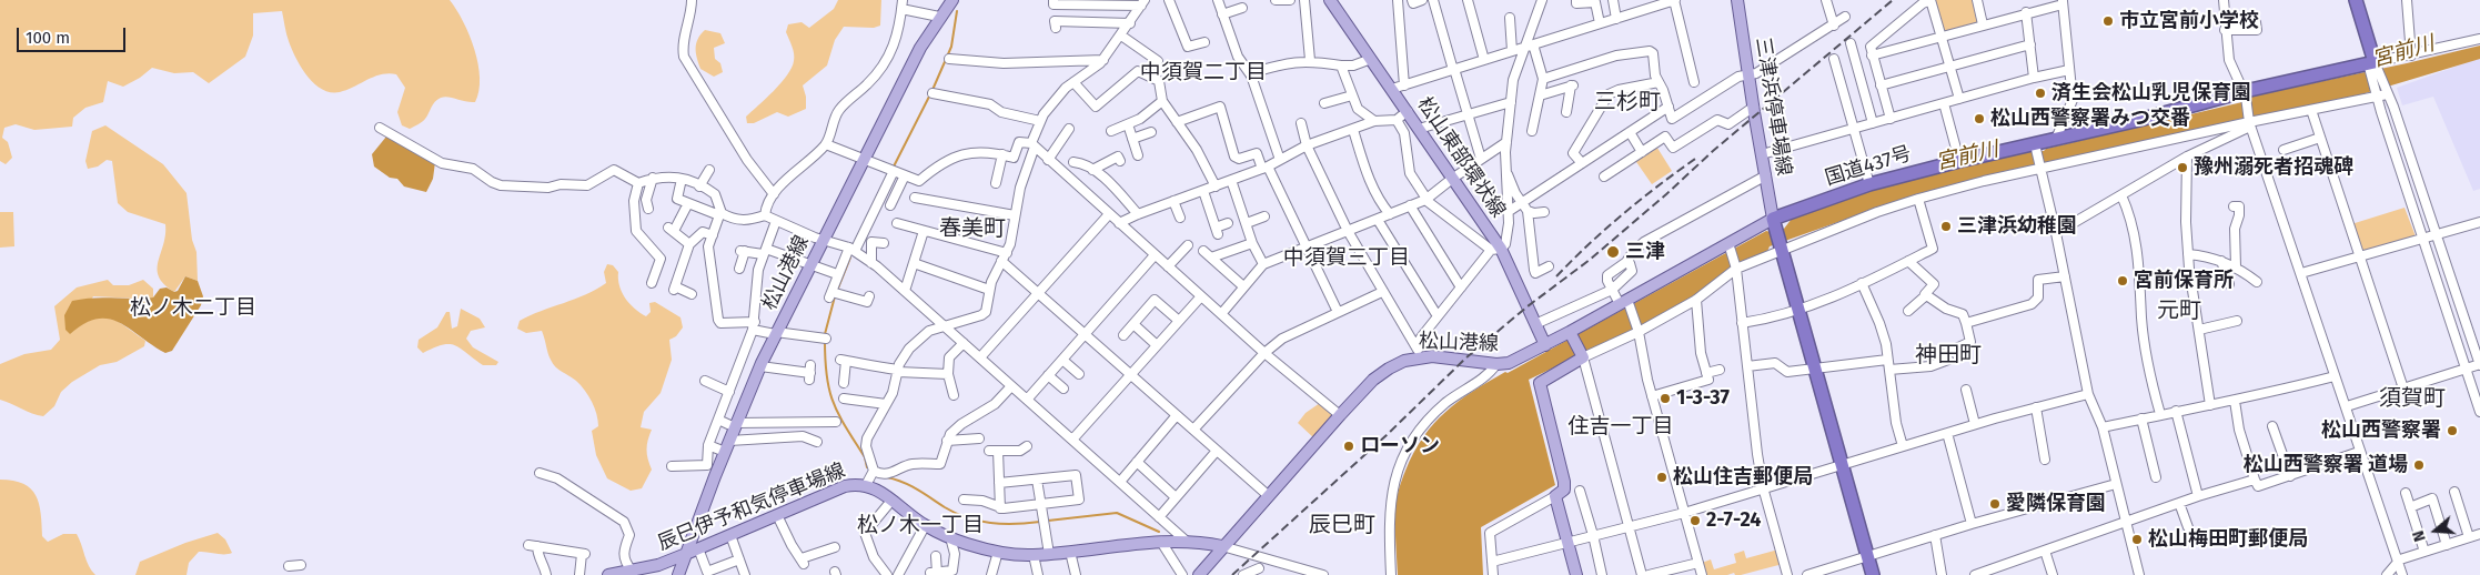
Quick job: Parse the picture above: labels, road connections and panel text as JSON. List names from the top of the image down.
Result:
{
  "streets": {
    "highway": ["国道437号"],
    "main road": [
      "三津浜停車場線",
      "松山東部環状線",
      "松山港線",
      "辰巳伊予和気停車場線"
    ]
  },
  "crossings": [
    ["三津浜停車場線", "国道437号"],
    ["三津浜停車場線", "松山港線"],
    ["松山東部環状線", "松山港線"],
    ["国道437号", "松山港線"],
    ["松山港線", "辰巳伊予和気停車場線"]
  ],
  "districts": [
    "中須賀二丁目",
    "三杉町",
    "春美町",
    "中須賀三丁目",
    "松ノ木二丁目",
    "元町",
    "神田町",
    "須賀町",
    "住吉一丁目",
    "辰巳町",
    "松ノ木一丁目"
  ],
  "water": ["宮前川"],
  "places": [
    "市立宮前小学校",
    "済生会松山乳児保育園",
    "松山西警察署みつ交番",
    "豫州溺死者招魂碑",
    "三津浜幼稚園",
    "三津",
    "宮前保育所",
    "1-3-37",
    "松山西警察署",
    "ローソン",
    "松山西警察署 道場",
    "松山住吉郵便局",
    "愛隣保育園",
    "2-7-24",
    "松山梅田町郵便局"
  ],
  "scale_bar": "100 m",
  "north": "left"
}
